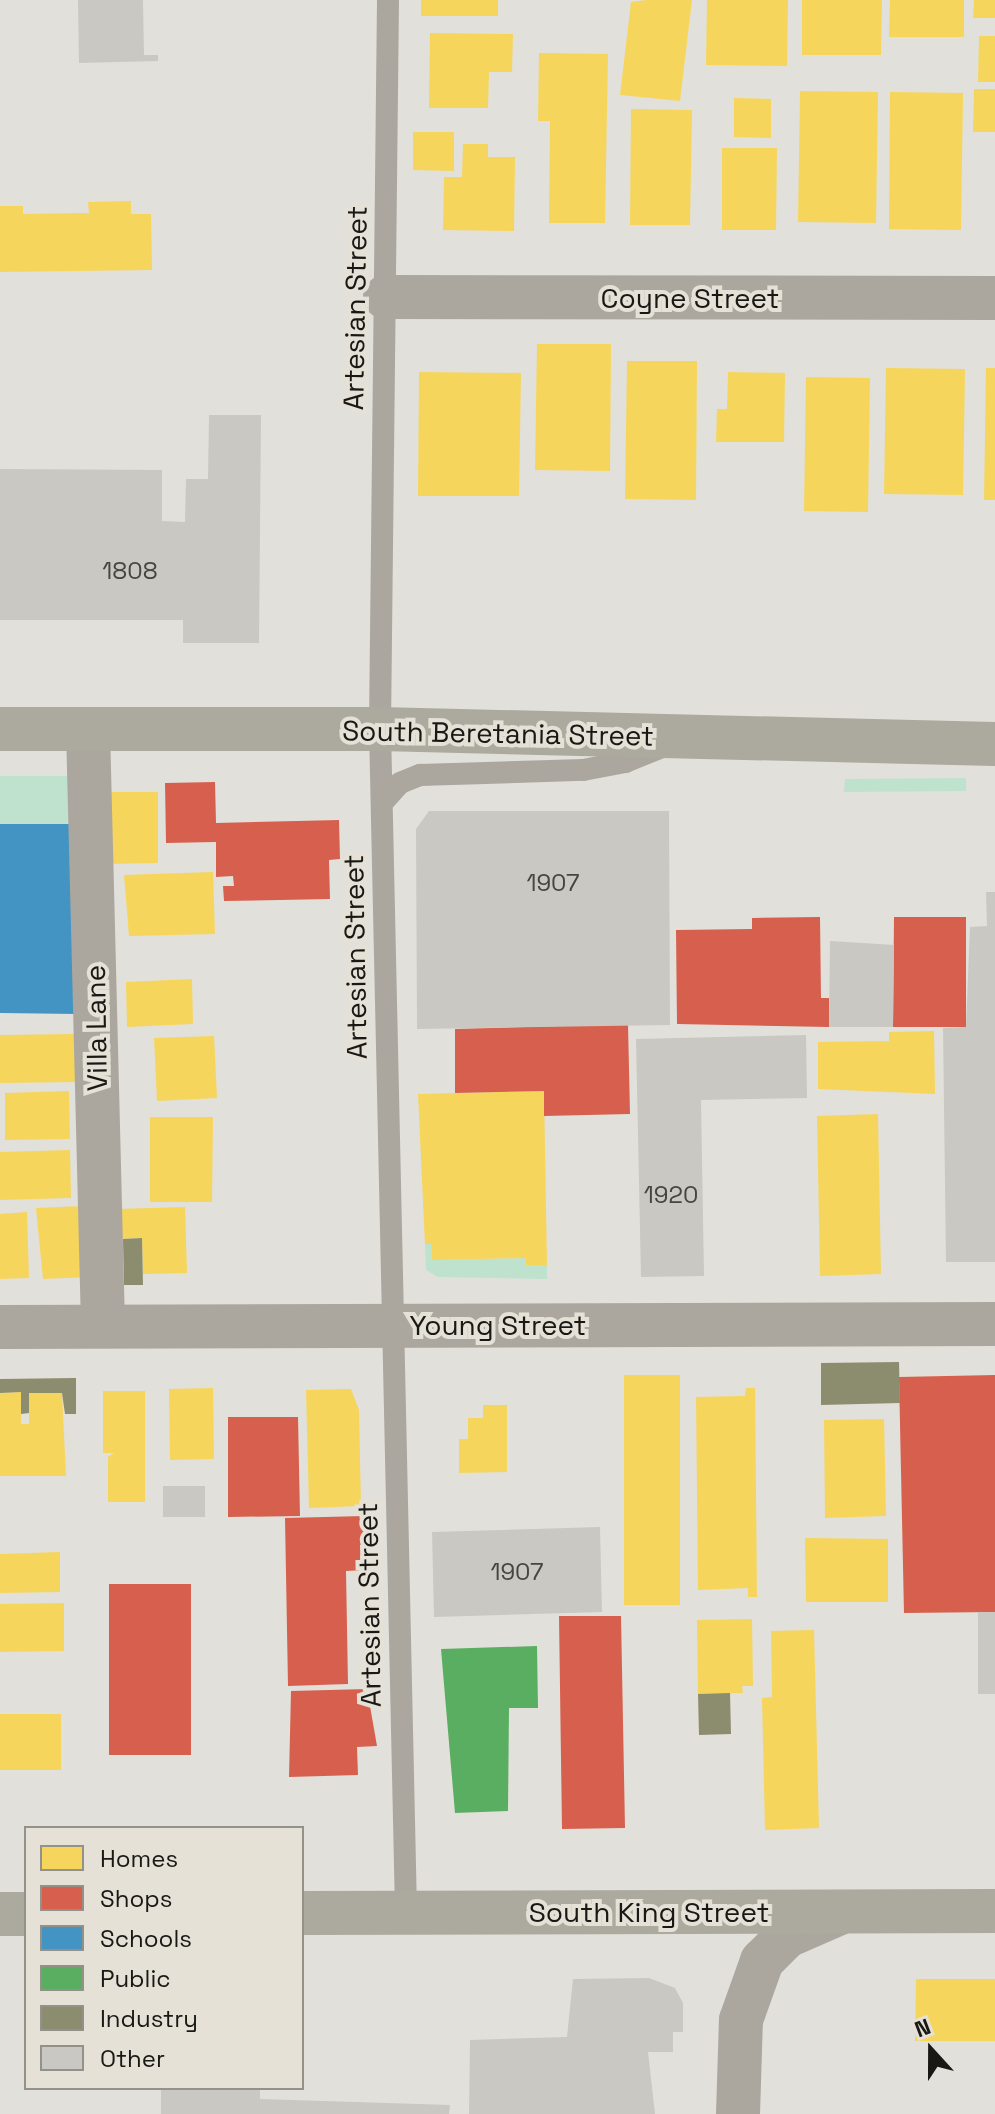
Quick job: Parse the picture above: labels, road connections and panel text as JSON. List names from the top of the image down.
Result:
{
  "streets": {
    "main road": ["South Beretania Street", "South King Street"],
    "street": ["Coyne Street", "Villa Lane", "Young Street"],
    "lane": ["Artesian Street"]
  },
  "crossings": [
    ["Coyne Street", "Artesian Street"],
    ["Artesian Street", "South Beretania Street"],
    ["Artesian Street", "Young Street"],
    ["Artesian Street", "South King Street"],
    ["South Beretania Street", "Villa Lane"],
    ["Villa Lane", "Young Street"]
  ],
  "house_numbers": [
    "1808",
    "1907",
    "1920",
    "1907"
  ],
  "legend": [
    "Homes",
    "Shops",
    "Schools",
    "Public",
    "Industry",
    "Other"
  ],
  "north": "top"
}
